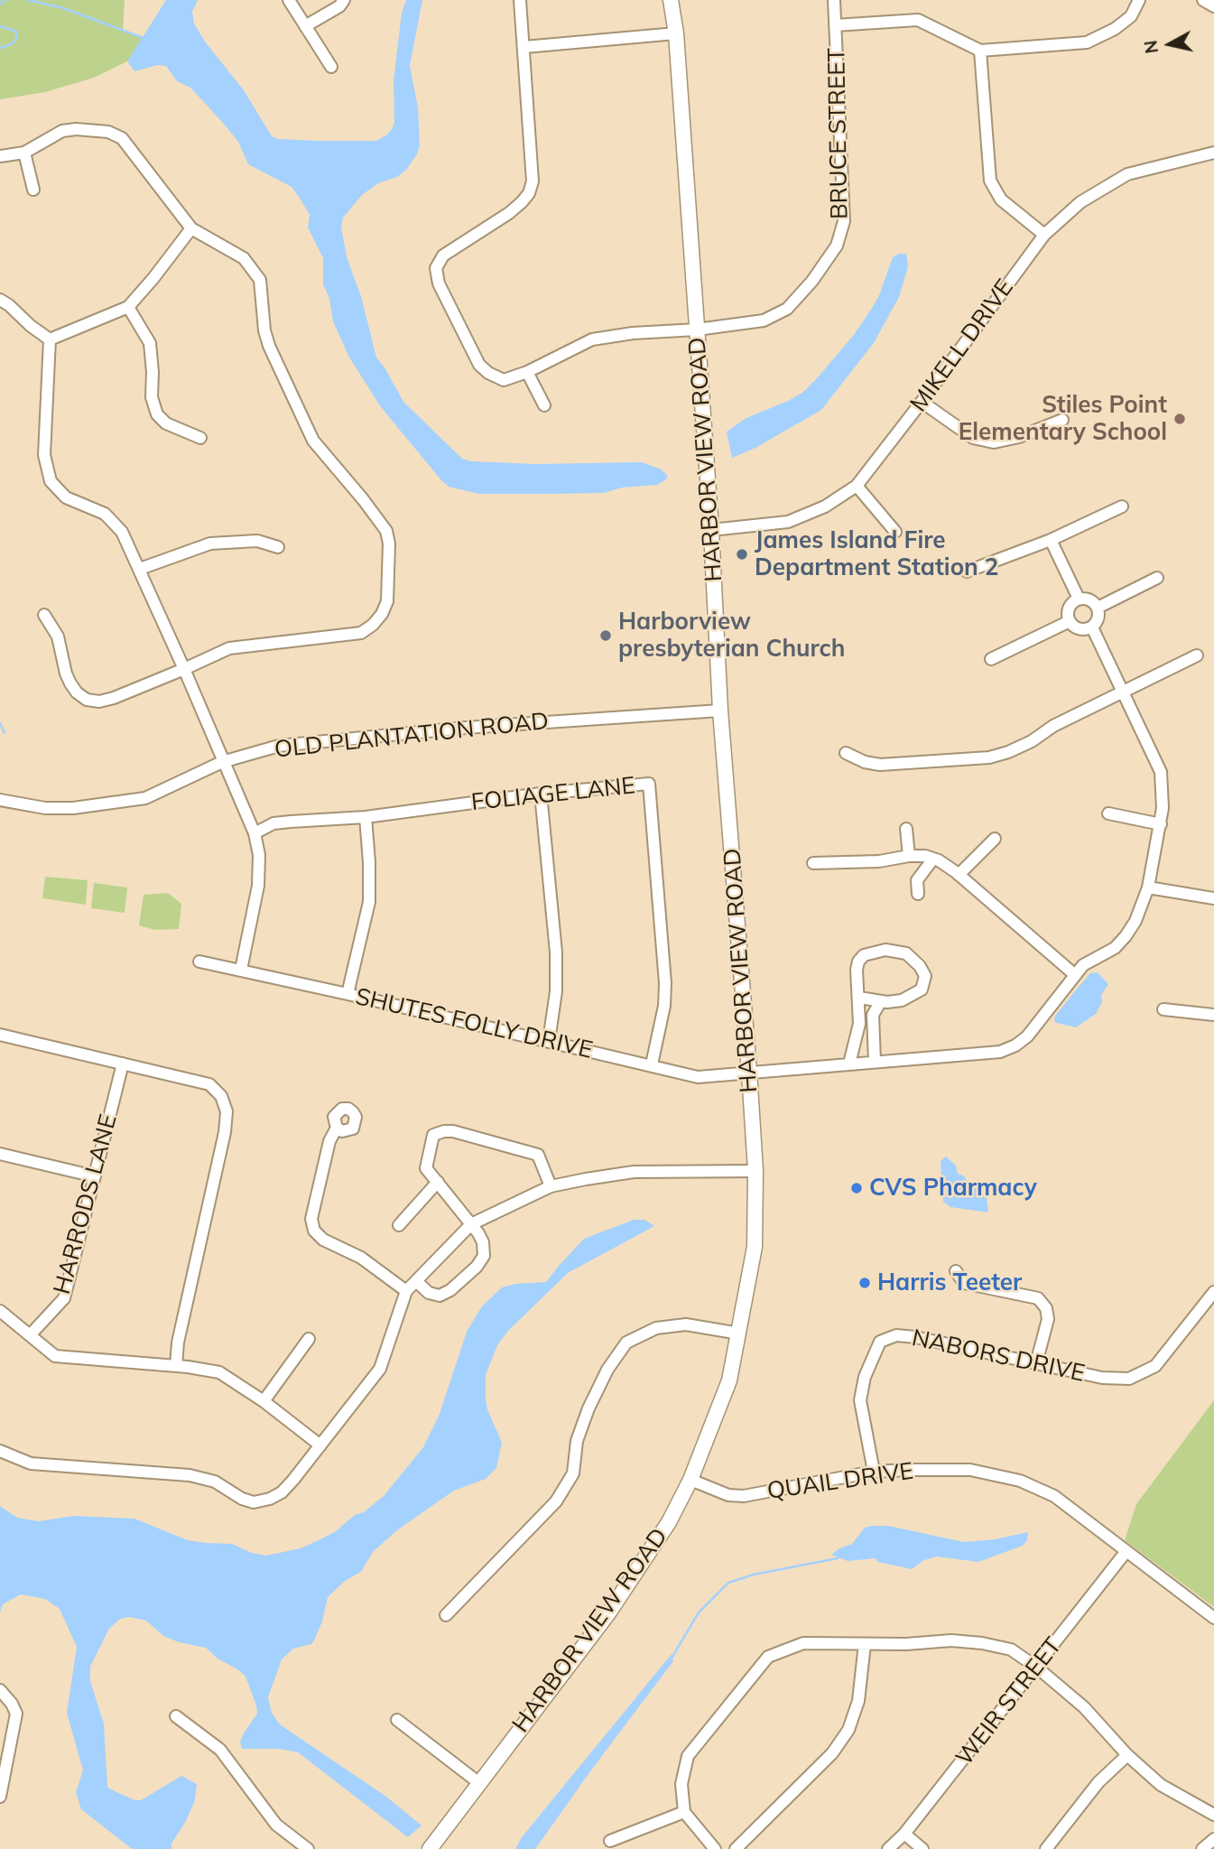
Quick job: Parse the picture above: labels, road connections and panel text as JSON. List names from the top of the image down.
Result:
{
  "streets": {
    "main road": ["HARBOR VIEW ROAD"],
    "street": [
      "BRUCE STREET",
      "MIKELL DRIVE",
      "OLD PLANTATION ROAD",
      "FOLIAGE LANE",
      "SHUTES FOLLY DRIVE",
      "HARRODS LANE",
      "NABORS DRIVE",
      "QUAIL DRIVE",
      "WEIR STREET"
    ]
  },
  "crossings": [
    ["BRUCE STREET", "HARBOR VIEW ROAD"],
    ["MIKELL DRIVE", "HARBOR VIEW ROAD"],
    ["HARBOR VIEW ROAD", "OLD PLANTATION ROAD"],
    ["HARBOR VIEW ROAD", "SHUTES FOLLY DRIVE"],
    ["HARBOR VIEW ROAD", "QUAIL DRIVE"],
    ["FOLIAGE LANE", "SHUTES FOLLY DRIVE"],
    ["NABORS DRIVE", "QUAIL DRIVE"],
    ["QUAIL DRIVE", "WEIR STREET"]
  ],
  "places": [
    "Stiles Point Elementary School",
    "James Island Fire Department Station 2",
    "Harborview presbyterian Church",
    "CVS Pharmacy",
    "Harris Teeter"
  ],
  "north": "left"
}
